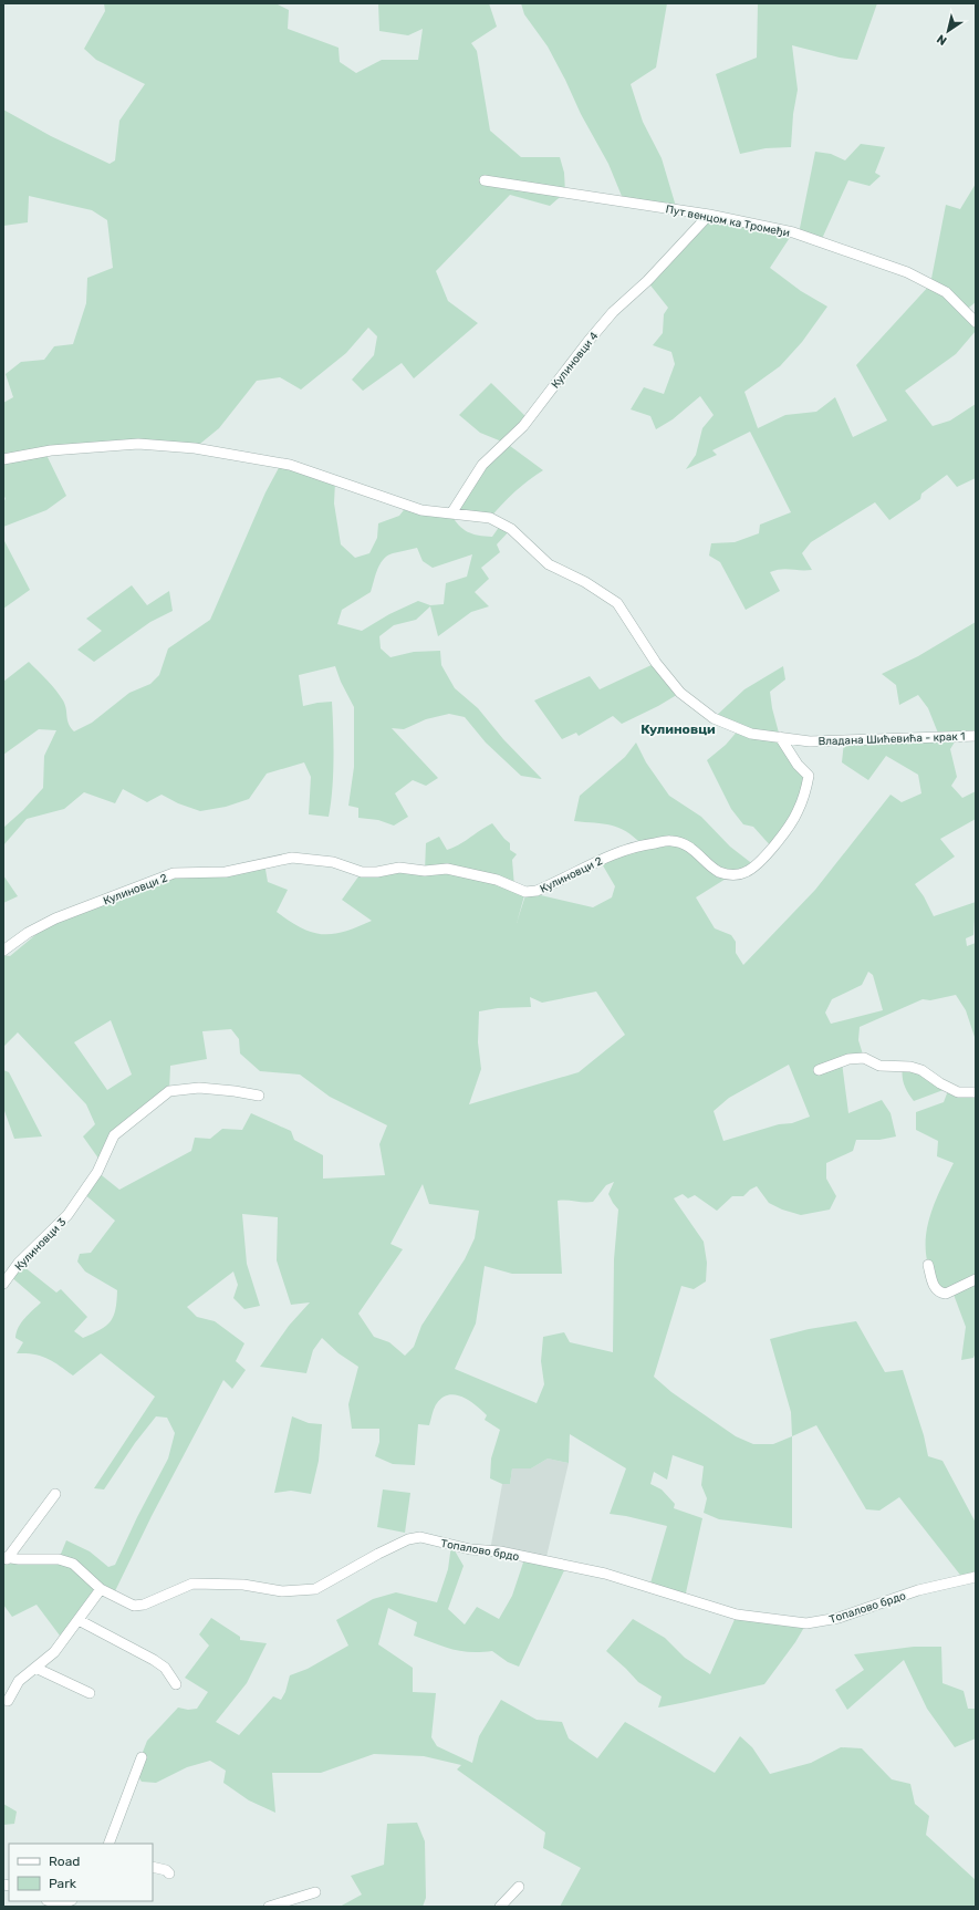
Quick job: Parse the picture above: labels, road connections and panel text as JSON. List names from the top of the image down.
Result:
{
  "streets": {
    "street": [
      "Пут венцом ка Тромеђи",
      "Кулиновци 4",
      "Владана Шићевића - крак 1",
      "Кулиновци 2",
      "Кулиновци 3",
      "Топалово брдо"
    ]
  },
  "crossings": [
    ["Пут венцом ка Тромеђи", "Кулиновци 4"],
    ["Кулиновци 4", "Владана Шићевића - крак 1"],
    ["Владана Шићевића - крак 1", "Кулиновци 2"]
  ],
  "districts": ["Кулиновци"],
  "legend": ["Road", "Park"],
  "north": "bottom left"
}
